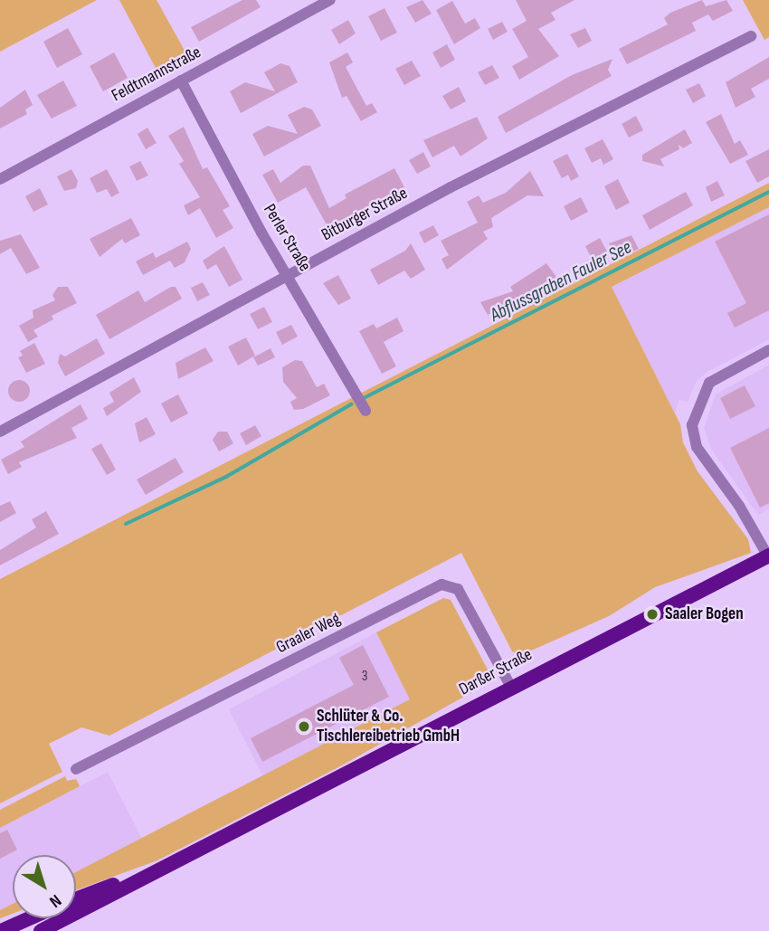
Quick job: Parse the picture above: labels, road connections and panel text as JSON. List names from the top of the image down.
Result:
{
  "streets": {
    "main road": ["Darßer Straße"],
    "street": [
      "Feldtmannstraße",
      "Bitburger Straße",
      "Perler Straße",
      "Graaler Weg"
    ]
  },
  "crossings": [
    ["Feldtmannstraße", "Perler Straße"],
    ["Bitburger Straße", "Perler Straße"],
    ["Graaler Weg", "Darßer Straße"]
  ],
  "water": ["Abflussgraben Fauler See"],
  "places": ["Saaler Bogen", "Schlüter & Co. Tischlereibetrieb GmbH"],
  "house_numbers": ["3"],
  "north": "bottom right"
}
